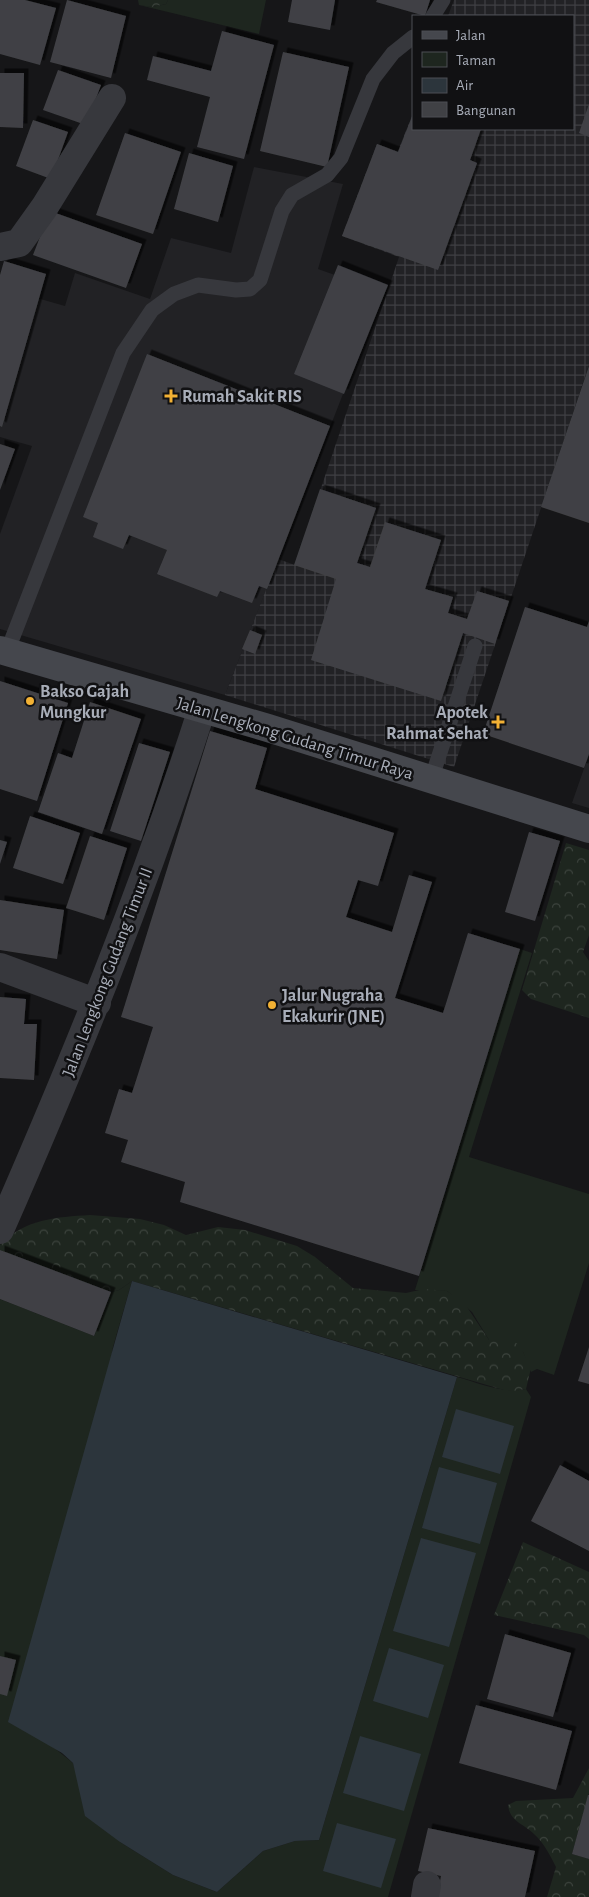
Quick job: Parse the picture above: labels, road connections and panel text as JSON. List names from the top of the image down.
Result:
{
  "streets": {
    "street": ["Jalan Lengkong Gudang Timur Raya", "Jalan Lengkong Gudang Timur II"]
  },
  "crossings": [
    ["Jalan Lengkong Gudang Timur Raya", "Jalan Lengkong Gudang Timur II"]
  ],
  "places": {
    "health": ["Rumah Sakit RIS", "Apotek Rahmat Sehat"],
    "other": ["Bakso Gajah Mungkur", "Jalur Nugraha Ekakurir (JNE)"]
  },
  "legend": [
    "Jalan",
    "Taman",
    "Air",
    "Bangunan"
  ]
}
